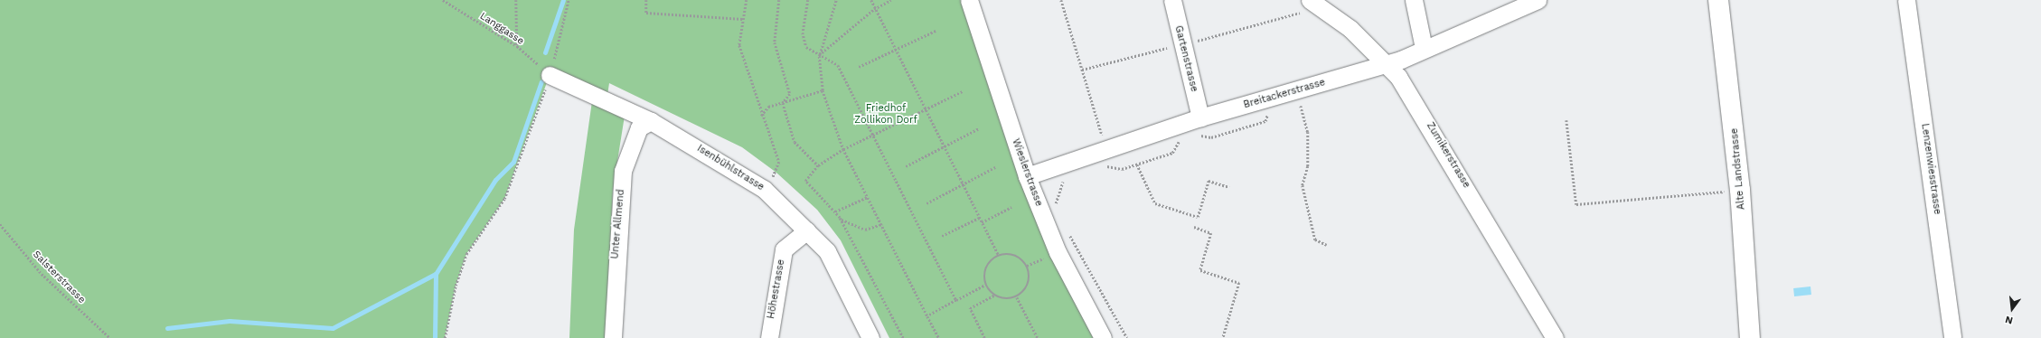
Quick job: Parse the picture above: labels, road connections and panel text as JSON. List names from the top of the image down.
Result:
{
  "streets": {
    "main road": ["Alte Landstrasse"],
    "street": [
      "Gartenstrasse",
      "Breitackerstrasse",
      "Zumikerstrasse",
      "Isenbühlstrasse",
      "Lenzenwiesstrasse",
      "Wieslerstrasse",
      "Unter Allmend",
      "Höhestrasse"
    ],
    "path": ["Langgasse", "Salsterstrasse"]
  },
  "crossings": [
    ["Langgasse", "Isenbühlstrasse"],
    ["Gartenstrasse", "Breitackerstrasse"],
    ["Breitackerstrasse", "Zumikerstrasse"],
    ["Breitackerstrasse", "Wieslerstrasse"],
    ["Isenbühlstrasse", "Unter Allmend"],
    ["Isenbühlstrasse", "Höhestrasse"]
  ],
  "parks": ["Friedhof Zollikon Dorf"],
  "north": "bottom"
}
